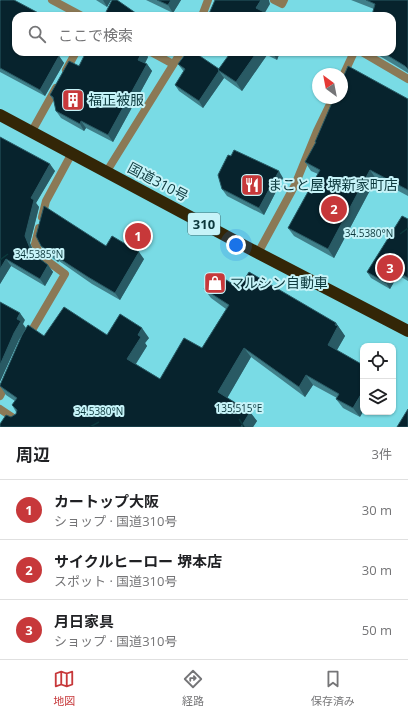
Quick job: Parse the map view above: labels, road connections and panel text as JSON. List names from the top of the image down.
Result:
{
  "streets": {
    "highway": ["国道310号", "310"]
  },
  "places": {
    "building": ["福正被服"],
    "restaurant": ["まこと屋 堺新家町店"],
    "shop": ["マルシン自動車"]
  },
  "north": "top left",
  "page": {
    "search": "ここで検索",
    "pins": ["2", "1", "3"],
    "heading": ["周辺", "3件"],
    "list": [
      {
        "mark": "1",
        "name": "カートップ大阪",
        "note": "ショップ · 国道310号",
        "value": "30 m"
      },
      {
        "mark": "2",
        "name": "サイクルヒーロー 堺本店",
        "note": "スポット · 国道310号",
        "value": "30 m"
      },
      {
        "mark": "3",
        "name": "月日家具",
        "note": "ショップ · 国道310号",
        "value": "50 m"
      }
    ],
    "nav": ["地図", "経路", "保存済み"]
  },
  "coordinates": ["34.5380°N", "34.5385°N", "135.515°E"]
}
